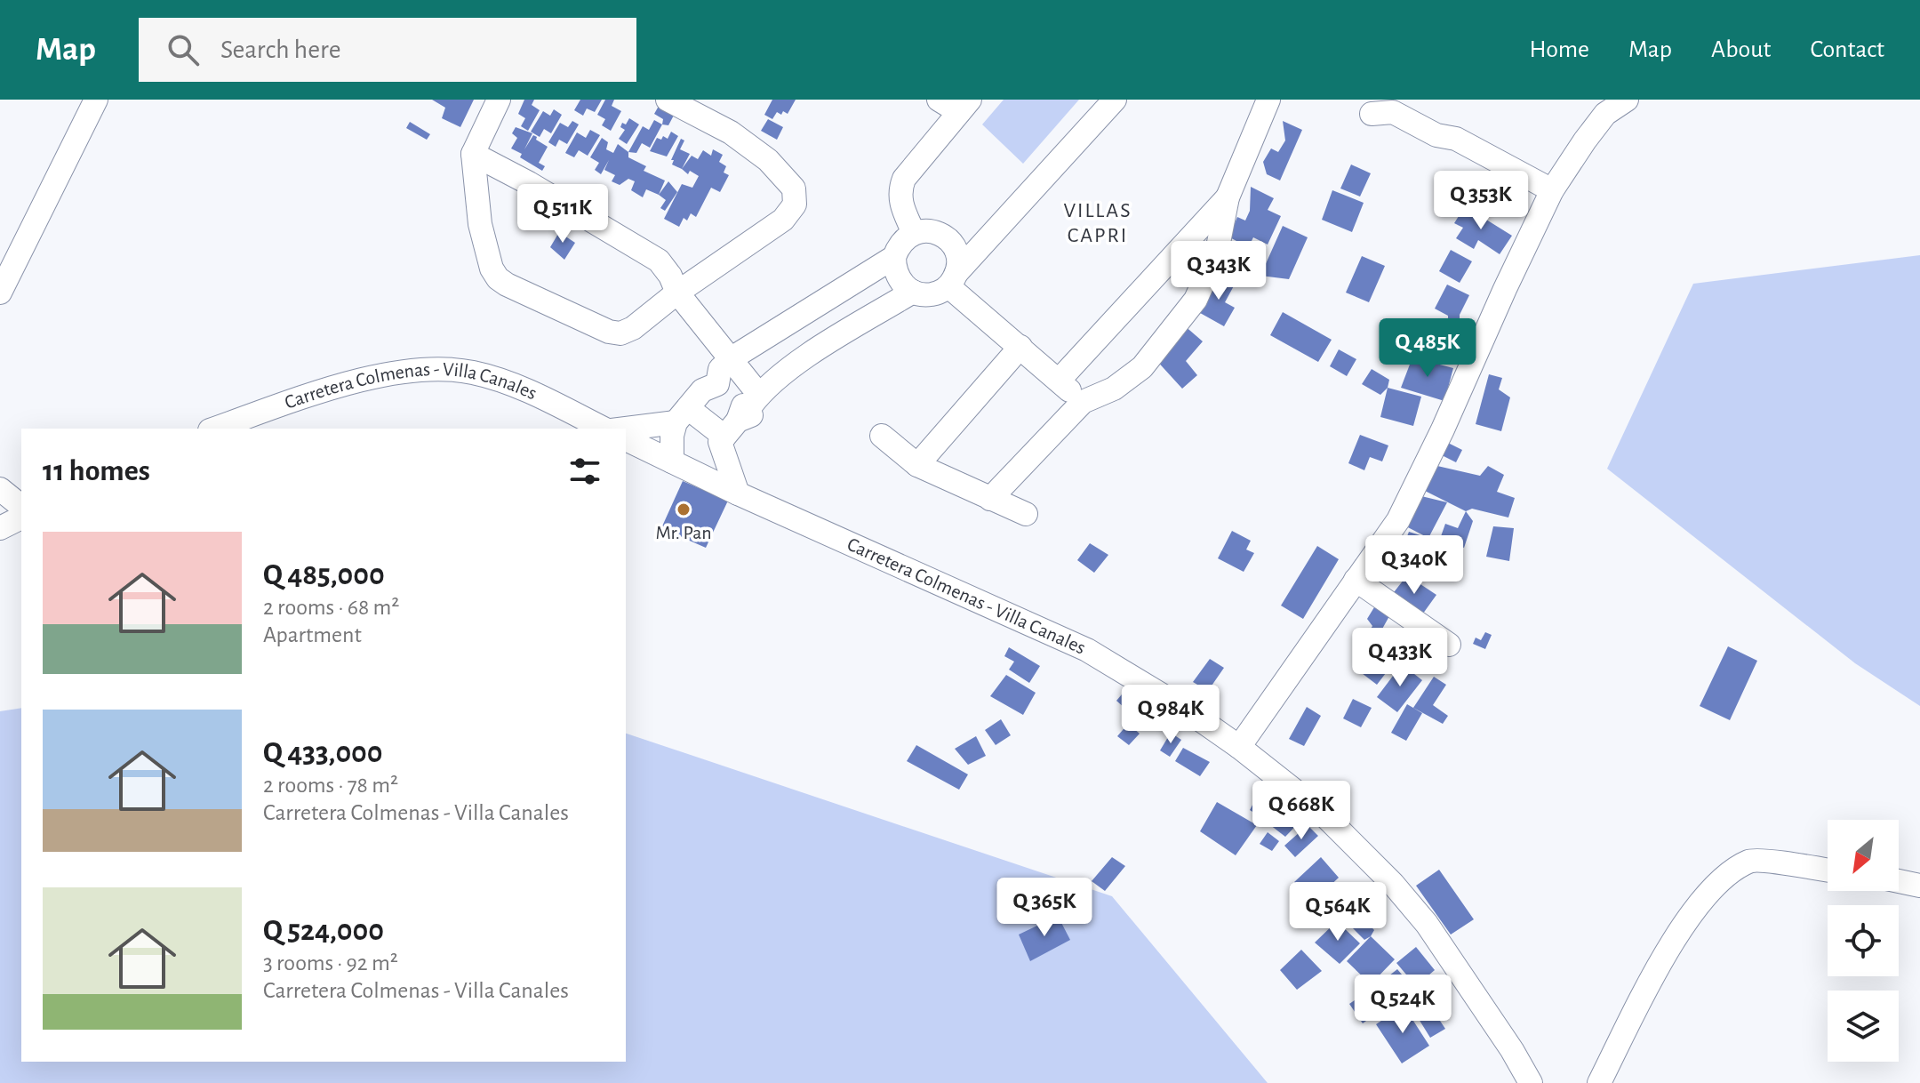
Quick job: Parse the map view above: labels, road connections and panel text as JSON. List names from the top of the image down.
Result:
{
  "streets": {
    "street": ["Carretera Colmenas - Villa Canales"]
  },
  "districts": ["VILLAS CAPRI"],
  "places": ["Mr. Pan"],
  "north": "bottom left",
  "page": {
    "header": "Map",
    "search": "Search here",
    "nav": [
      "Home",
      "Map",
      "About",
      "Contact"
    ],
    "price": [
      "Q 353K",
      "Q 511K",
      "Q 343K",
      "Q 485K",
      "Q 340K",
      "Q 433K",
      "Q 984K",
      "Q 668K",
      "Q 365K",
      "Q 564K",
      "Q 524K"
    ],
    "heading": "11 homes",
    "list": [
      {
        "name": "Q 485,000",
        "note": "2 rooms · 68 m² · Apartment"
      },
      {
        "name": "Q 433,000",
        "note": "2 rooms · 78 m² · Carretera Colmenas - Villa Canales"
      },
      {
        "name": "Q 524,000",
        "note": "3 rooms · 92 m² · Carretera Colmenas - Villa Canales"
      }
    ]
  }
}
